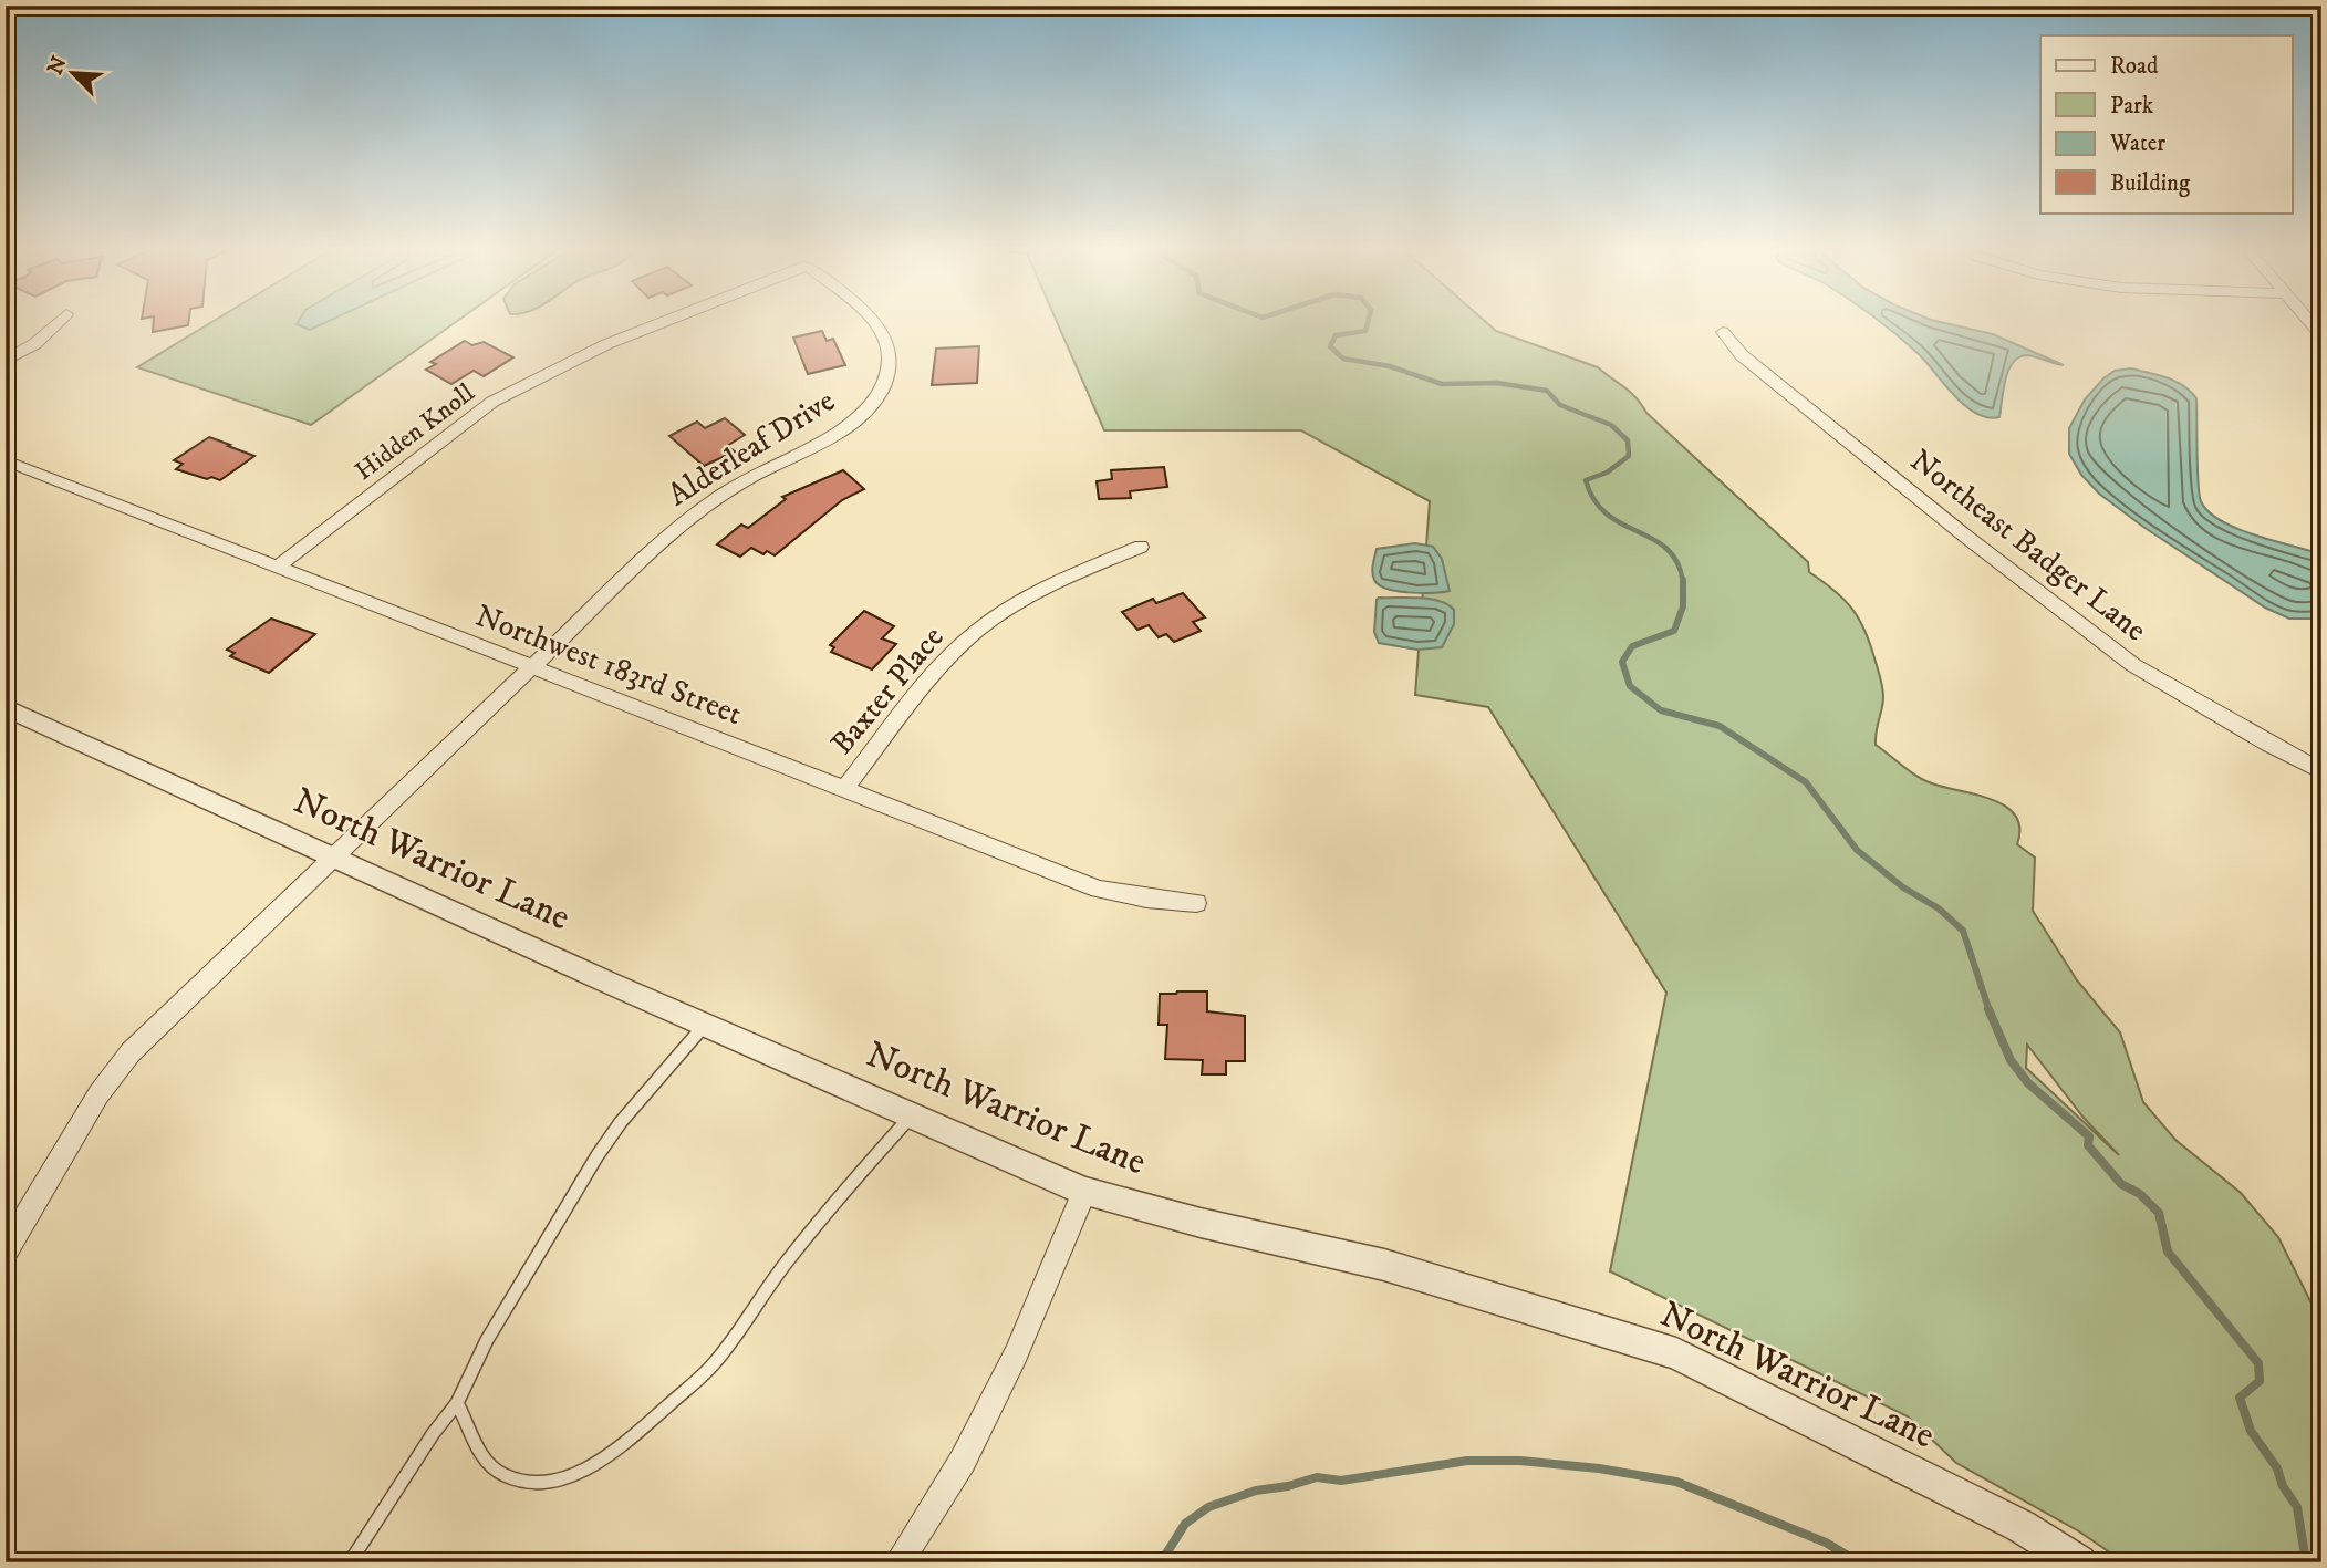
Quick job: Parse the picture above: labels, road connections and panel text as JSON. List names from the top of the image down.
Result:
{
  "streets": {
    "street": [
      "Hidden Knoll",
      "Alderleaf Drive",
      "Northeast Badger Lane",
      "Northwest 183rd Street",
      "Baxter Place",
      "North Warrior Lane"
    ]
  },
  "crossings": [
    ["Hidden Knoll", "Northwest 183rd Street"],
    ["Alderleaf Drive", "Northwest 183rd Street"],
    ["Alderleaf Drive", "North Warrior Lane"],
    ["Northwest 183rd Street", "Baxter Place"]
  ],
  "legend": [
    "Road",
    "Park",
    "Water",
    "Building"
  ],
  "north": "top left"
}
